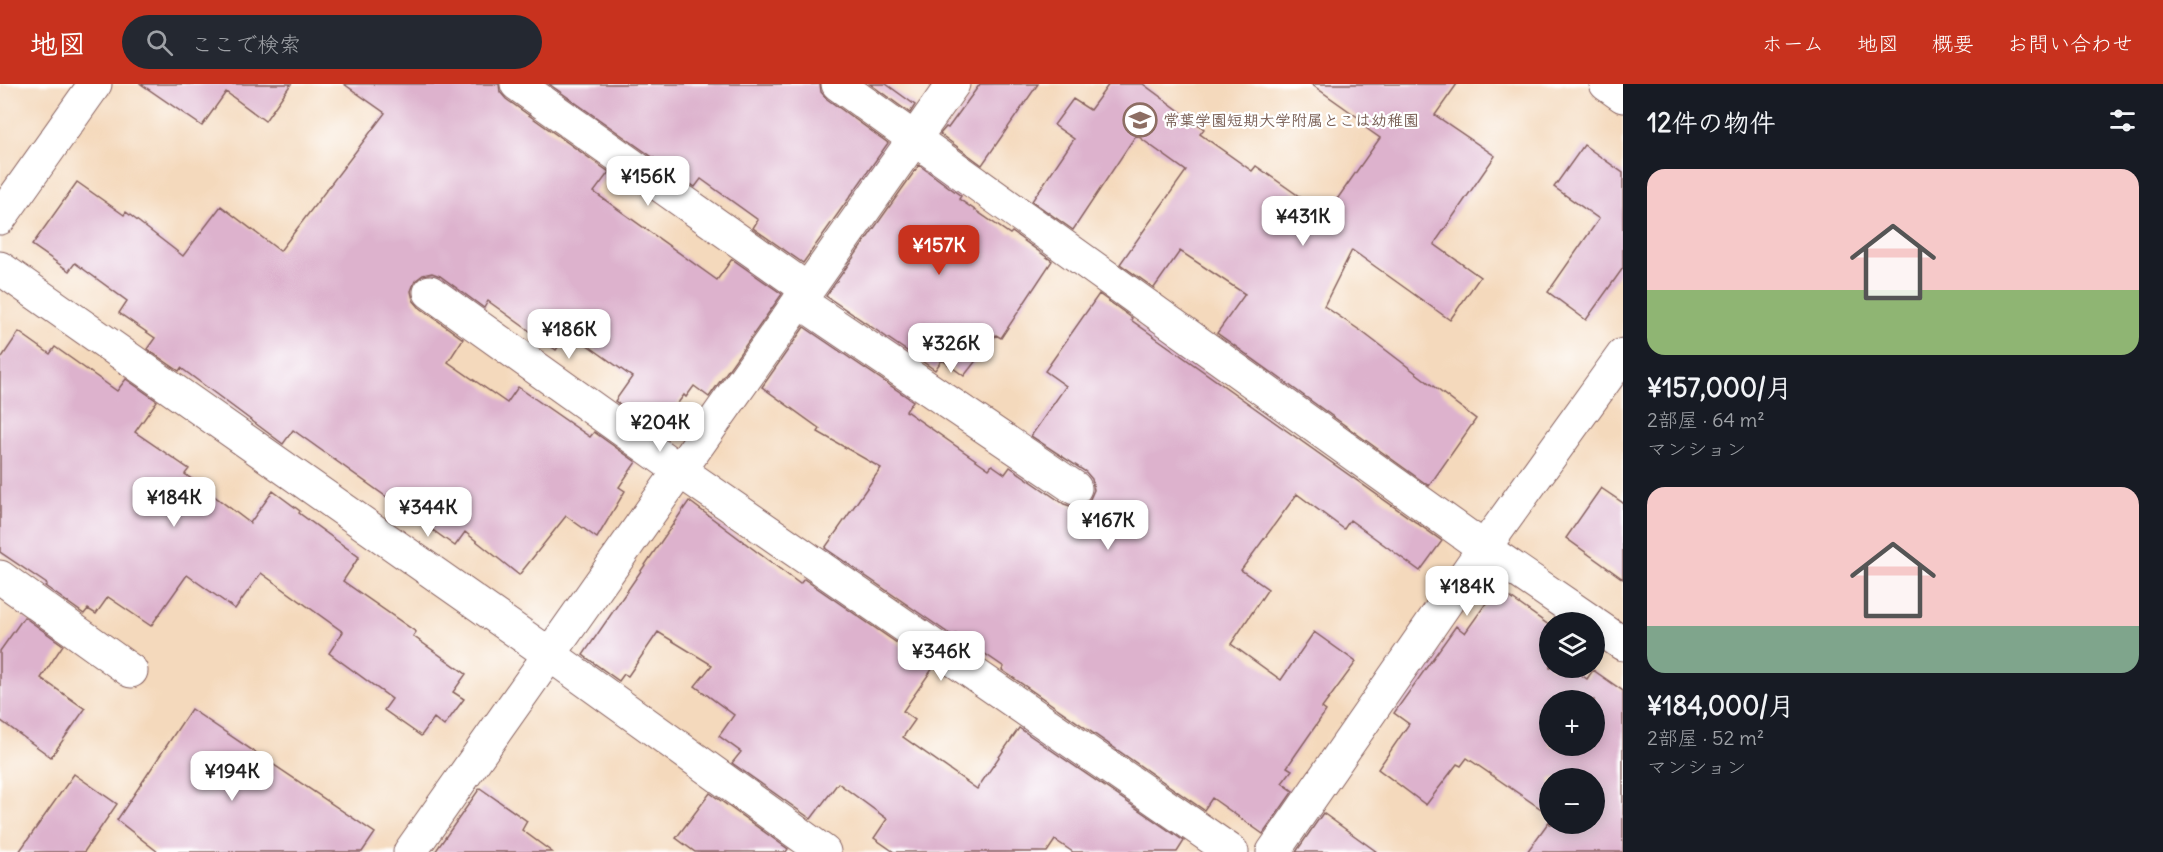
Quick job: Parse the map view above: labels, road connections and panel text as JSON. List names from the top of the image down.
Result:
{
  "places": {
    "school or university": ["常葉学園短期大学附属とこは幼稚園"]
  },
  "page": {
    "header": "地図",
    "search": "ここで検索",
    "nav": [
      "ホーム",
      "地図",
      "概要",
      "お問い合わせ"
    ],
    "heading": "12件の物件",
    "price": [
      "¥156K",
      "¥431K",
      "¥157K",
      "¥186K",
      "¥326K",
      "¥204K",
      "¥184K",
      "¥344K",
      "¥167K",
      "¥184K",
      "¥346K",
      "¥194K"
    ],
    "list": [
      {
        "name": "¥157,000/月",
        "note": "2部屋 · 64 m² · マンション"
      },
      {
        "name": "¥184,000/月",
        "note": "2部屋 · 52 m² · マンション"
      }
    ],
    "map_buttons": ["+", "−"]
  }
}
